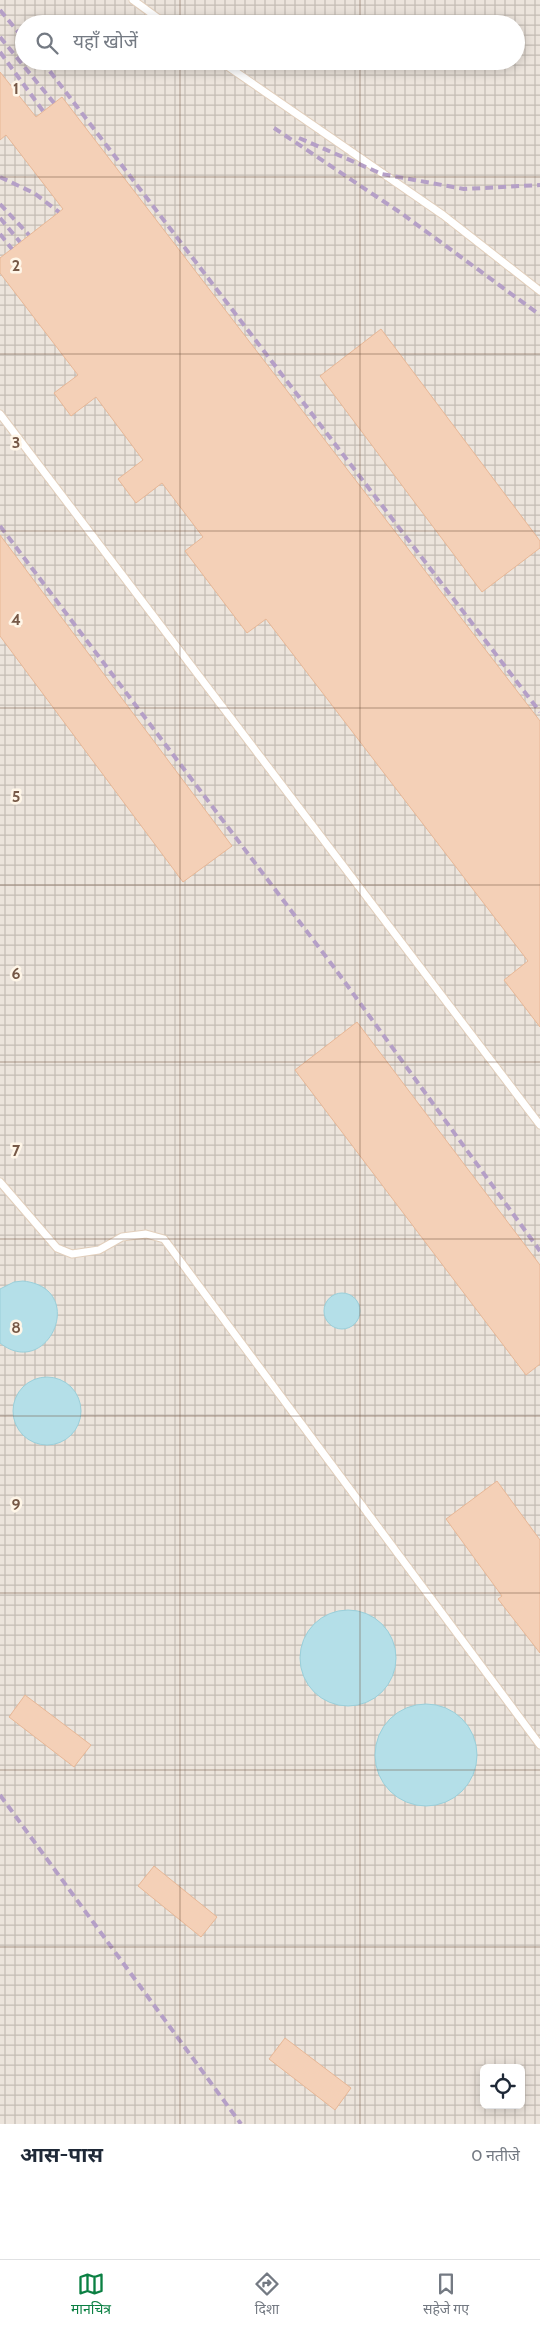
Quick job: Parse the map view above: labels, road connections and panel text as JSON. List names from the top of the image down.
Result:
{
  "page": {
    "search": "यहाँ खोजें",
    "heading": ["आस-पास", "0 नतीजे"],
    "nav": ["मानचित्र", "दिशा", "सहेजे गए"]
  },
  "grid": {
    "rows": [
      "1",
      "2",
      "3",
      "4",
      "5",
      "6",
      "7",
      "8",
      "9"
    ]
  }
}
